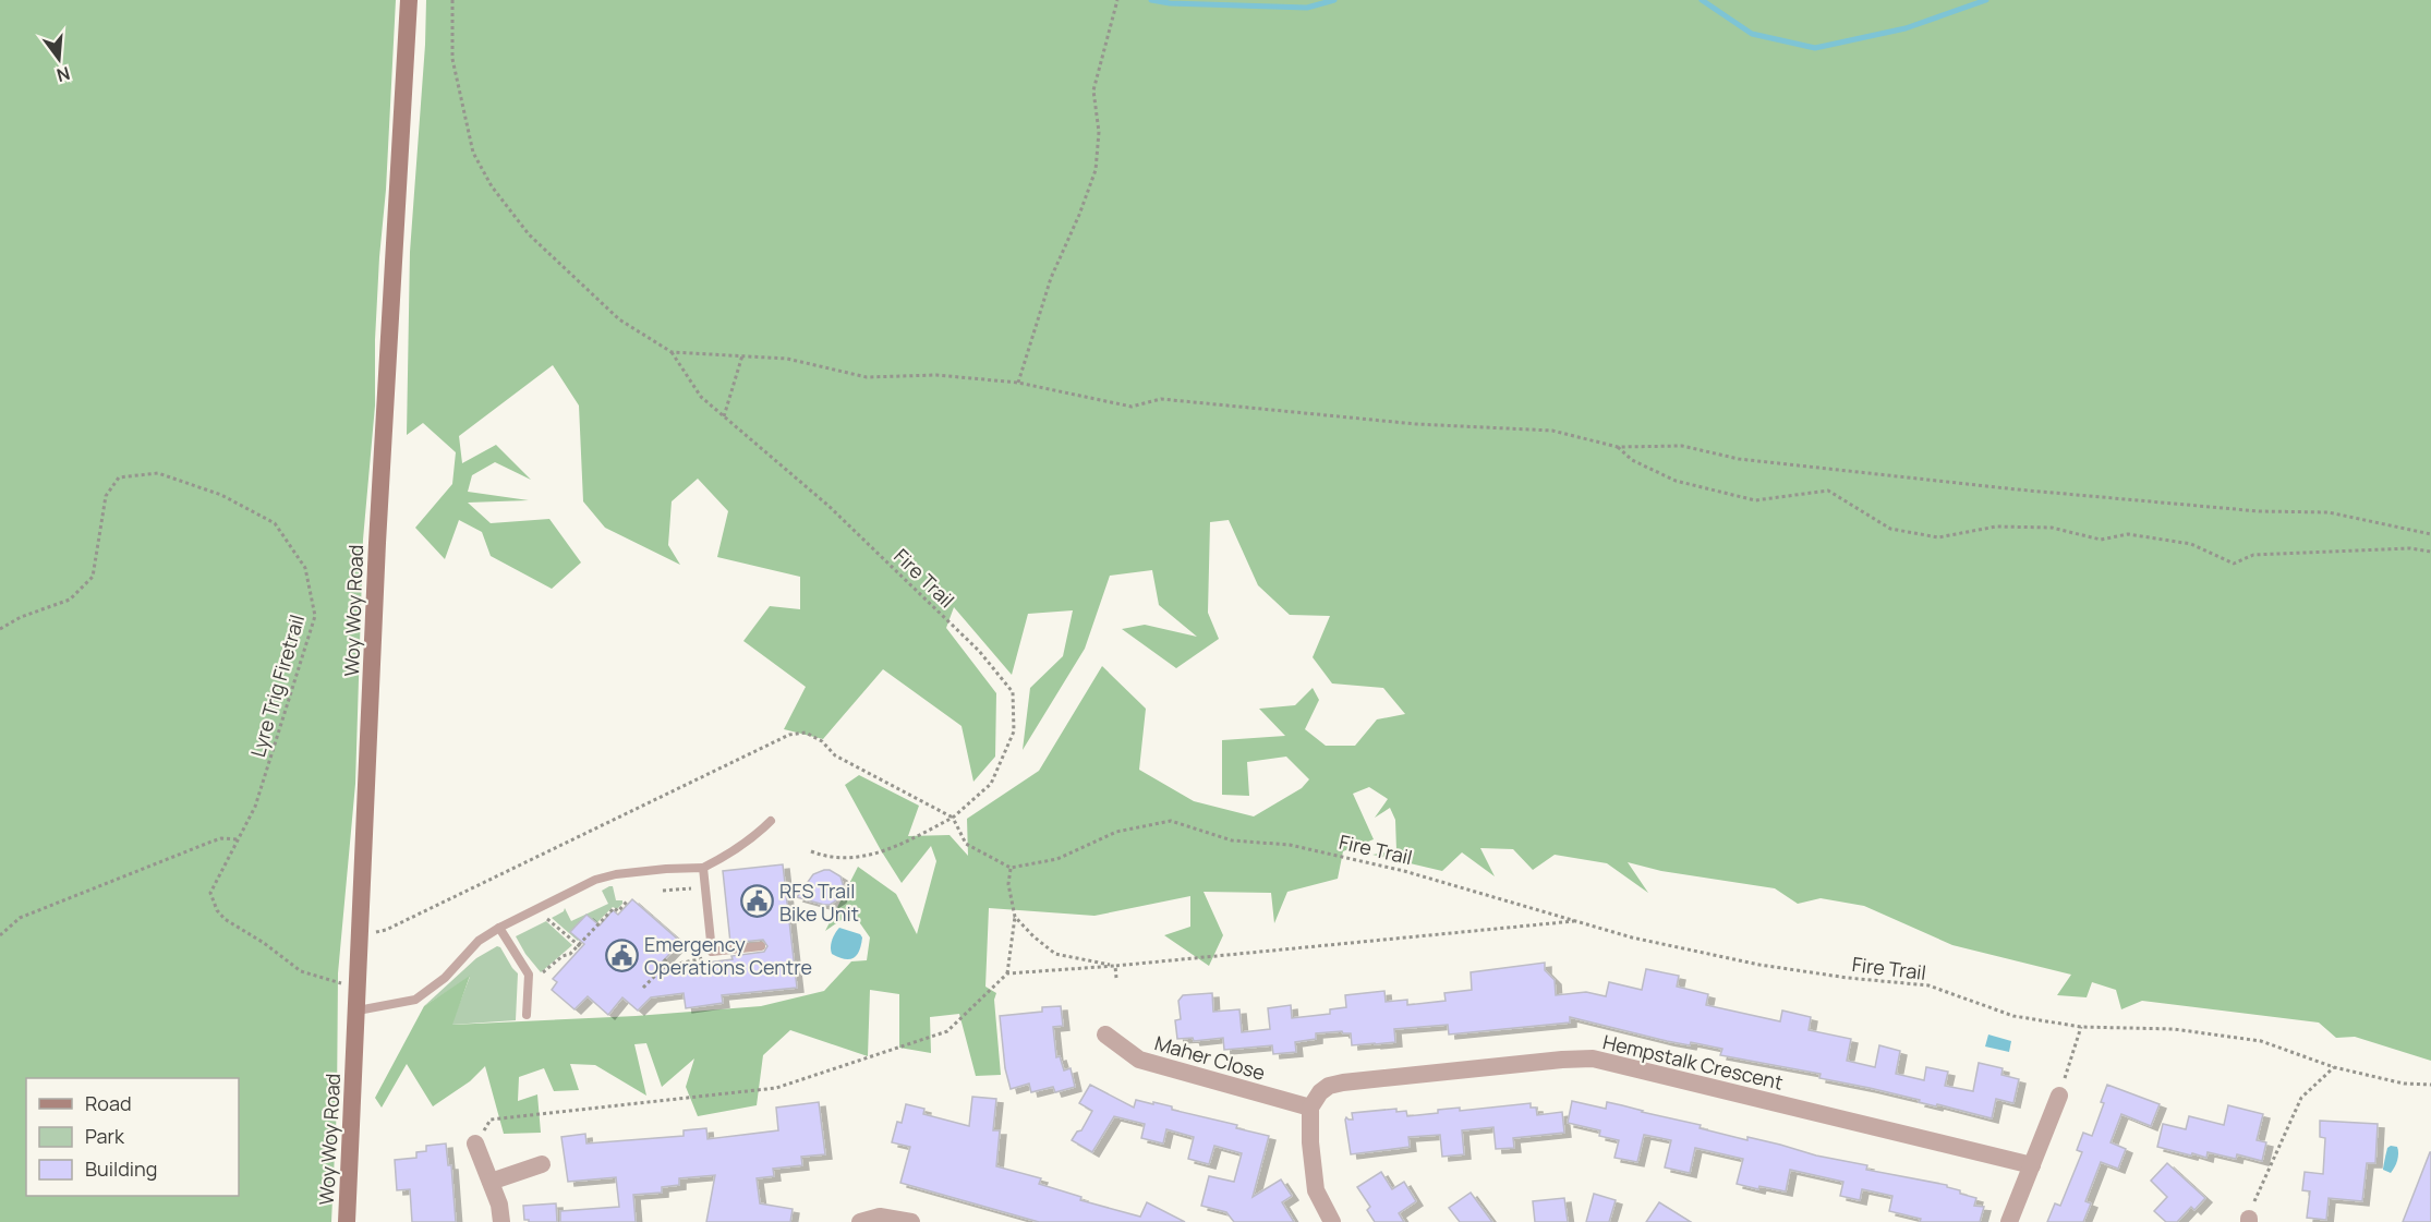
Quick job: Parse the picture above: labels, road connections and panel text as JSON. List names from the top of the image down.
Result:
{
  "streets": {
    "main road": ["Woy Woy Road"],
    "street": ["Maher Close", "Hempstalk Crescent"],
    "path": ["Fire Trail", "Lyre Trig Firetrail"]
  },
  "crossings": [
    ["Woy Woy Road", "Lyre Trig Firetrail"],
    ["Maher Close", "Hempstalk Crescent"]
  ],
  "places": {
    "public building": ["RFS Trail Bike Unit", "Emergency Operations Centre"]
  },
  "legend": ["Road", "Park", "Building"],
  "north": "bottom"
}
